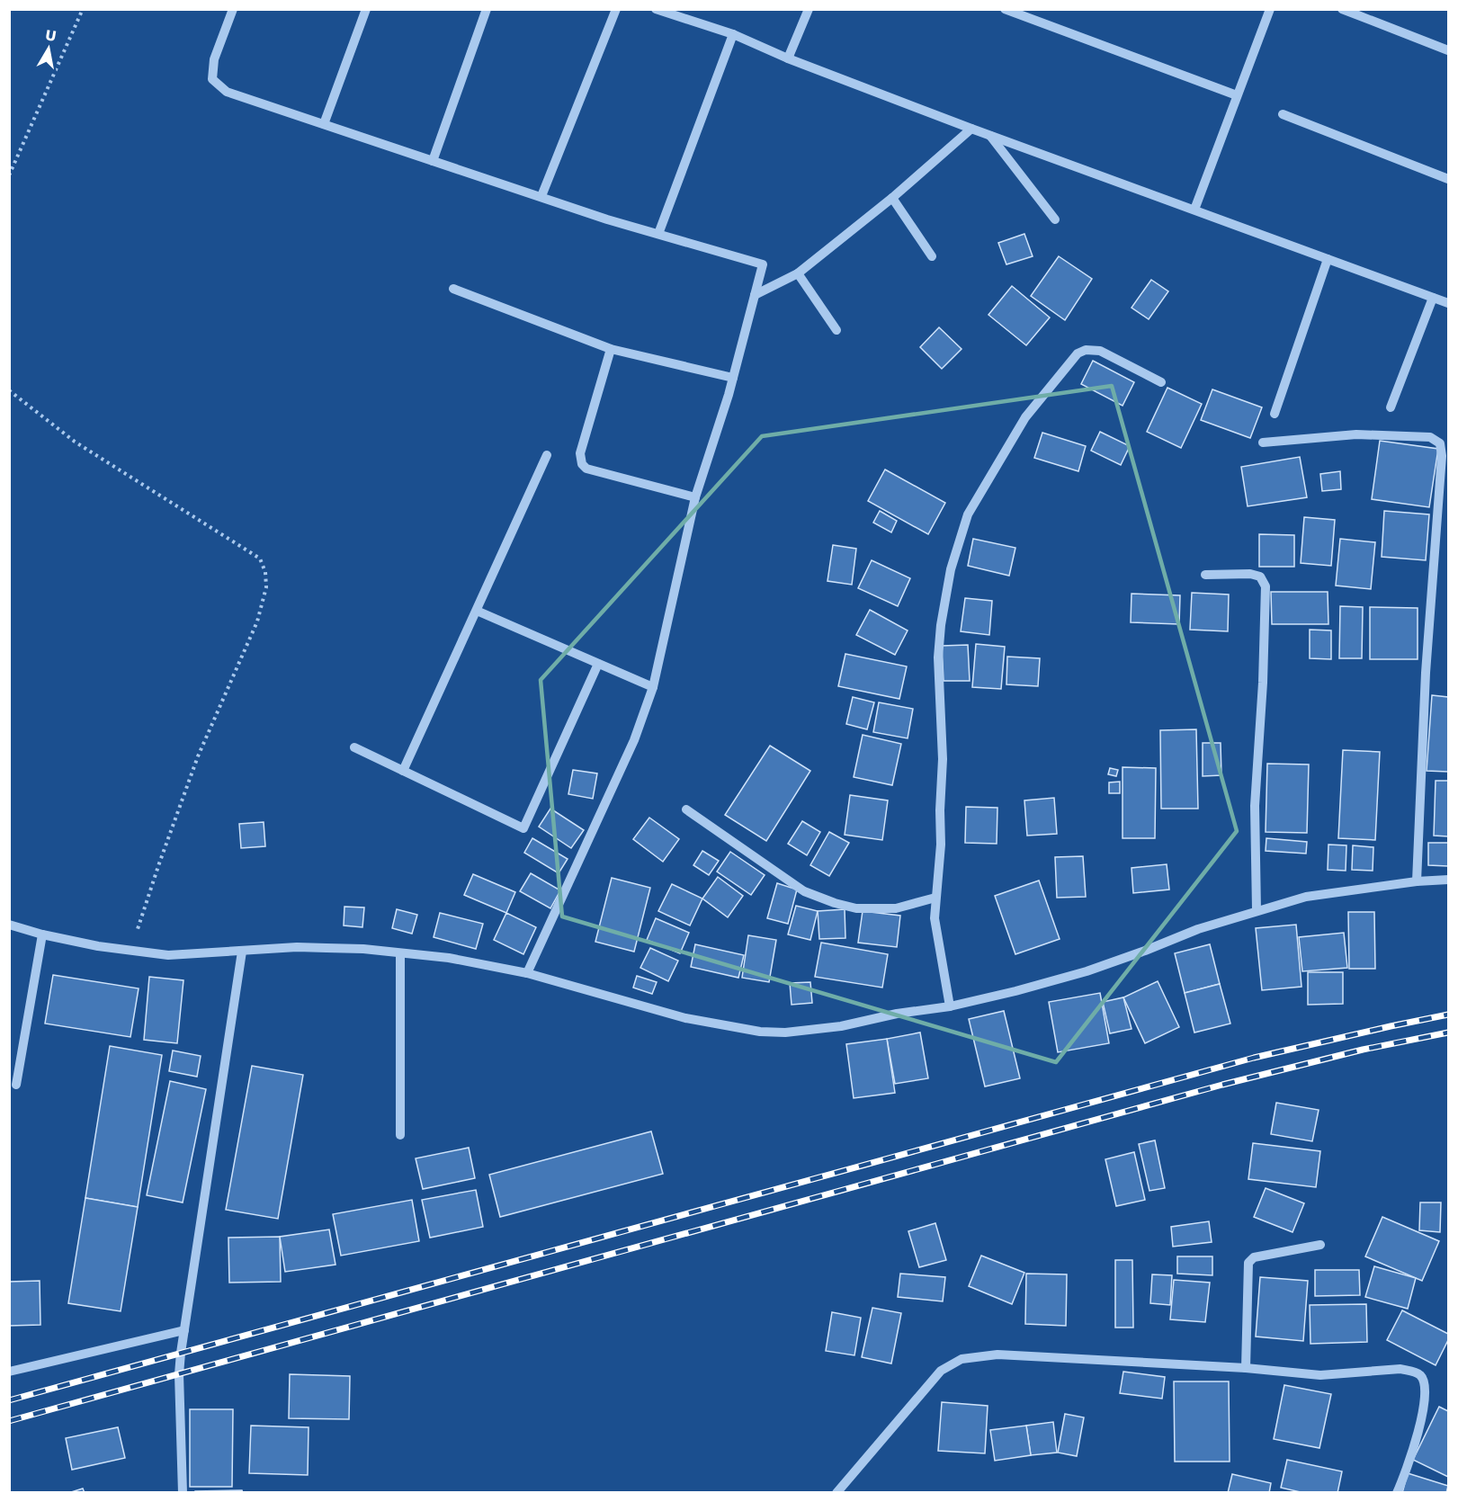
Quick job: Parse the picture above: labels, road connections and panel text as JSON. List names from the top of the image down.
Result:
{
  "north": "top"
}
